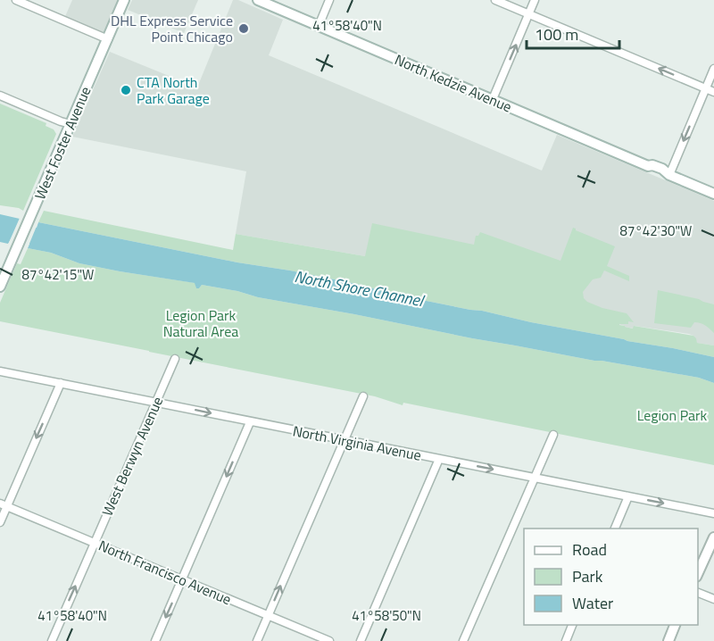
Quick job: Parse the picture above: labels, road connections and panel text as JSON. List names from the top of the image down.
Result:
{
  "streets": {
    "main road": ["North Kedzie Avenue", "West Foster Avenue"],
    "street": ["North Virginia Avenue", "West Berwyn Avenue", "North Francisco Avenue"]
  },
  "crossings": [
    ["North Virginia Avenue", "West Berwyn Avenue"],
    ["West Berwyn Avenue", "North Francisco Avenue"]
  ],
  "one_way": ["North Virginia Avenue"],
  "water": ["North Shore Channel"],
  "parks": ["Legion Park Natural Area", "Legion Park"],
  "places": ["DHL Express Service Point Chicago", "CTA North Park Garage"],
  "legend": ["Road", "Park", "Water"],
  "scale_bar": "100 m",
  "coordinates": [
    "41°58'40\"N",
    "87°42'30\"W",
    "87°42'15\"W",
    "41°58'50\"N"
  ]
}
